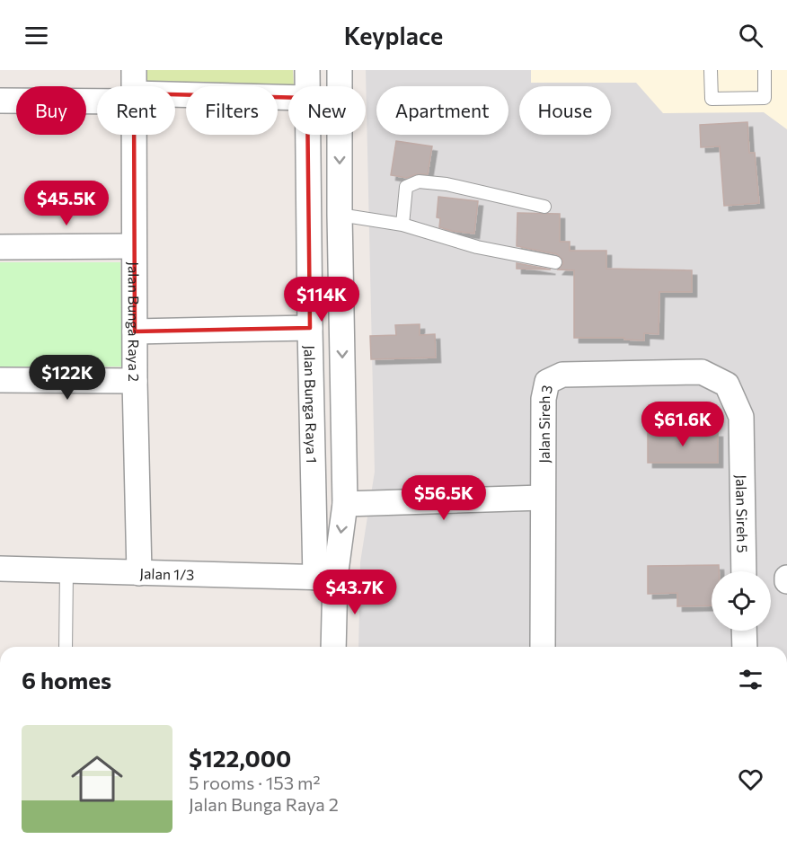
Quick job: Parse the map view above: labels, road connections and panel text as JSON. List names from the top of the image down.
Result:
{
  "streets": {
    "street": [
      "Jalan Bunga Raya 2",
      "Jalan Bunga Raya 1",
      "Jalan Sireh 3",
      "Jalan Sireh 5",
      "Jalan 1/3"
    ]
  },
  "crossings": [
    ["Jalan Bunga Raya 2", "Jalan 1/3"],
    ["Jalan Bunga Raya 1", "Jalan 1/3"],
    ["Jalan Sireh 3", "Jalan Sireh 5"]
  ],
  "page": {
    "header": "Keyplace",
    "chip": [
      "Buy",
      "Rent",
      "Filters",
      "New",
      "Apartment",
      "House"
    ],
    "price": [
      "$45.5K",
      "$114K",
      "$122K",
      "$61.6K",
      "$56.5K",
      "$43.7K"
    ],
    "heading": "6 homes",
    "list": [
      {
        "name": "$122,000",
        "note": "5 rooms · 153 m² · Jalan Bunga Raya 2"
      }
    ]
  }
}
